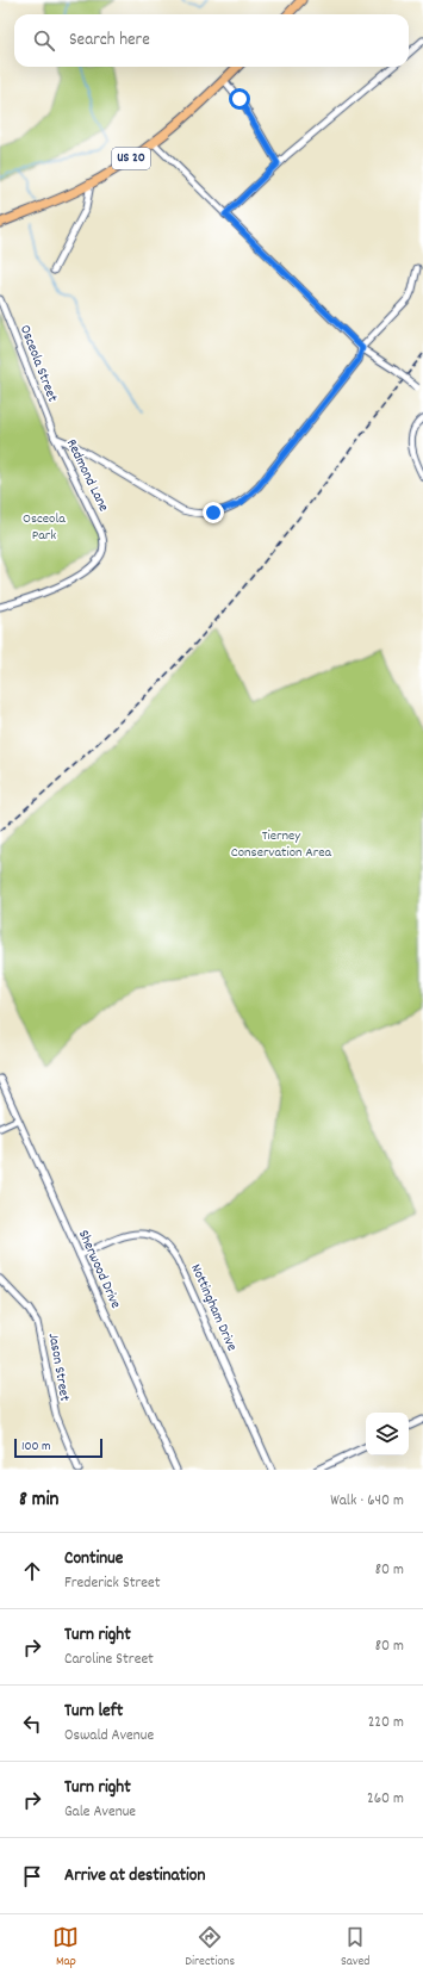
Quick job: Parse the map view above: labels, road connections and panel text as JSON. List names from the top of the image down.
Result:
{
  "streets": {
    "highway": ["US 20"],
    "street": [
      "Osceola Street",
      "Redmond Lane",
      "Sherwood Drive",
      "Nottingham Drive",
      "Jason Street"
    ]
  },
  "crossings": [
    ["Osceola Street", "Redmond Lane"],
    ["Sherwood Drive", "Nottingham Drive"]
  ],
  "parks": ["Osceola Park", "Tierney Conservation Area"],
  "scale_bar": "100 m",
  "page": {
    "search": "Search here",
    "scale": "100 m",
    "heading": ["8 min", "Walk · 640 m"],
    "list": [
      ["Continue", "Frederick Street", "80 m"],
      ["Turn right", "Caroline Street", "80 m"],
      ["Turn left", "Oswald Avenue", "220 m"],
      ["Turn right", "Gale Avenue", "260 m"],
      "Arrive at destination"
    ],
    "nav": ["Map", "Directions", "Saved"]
  }
}
